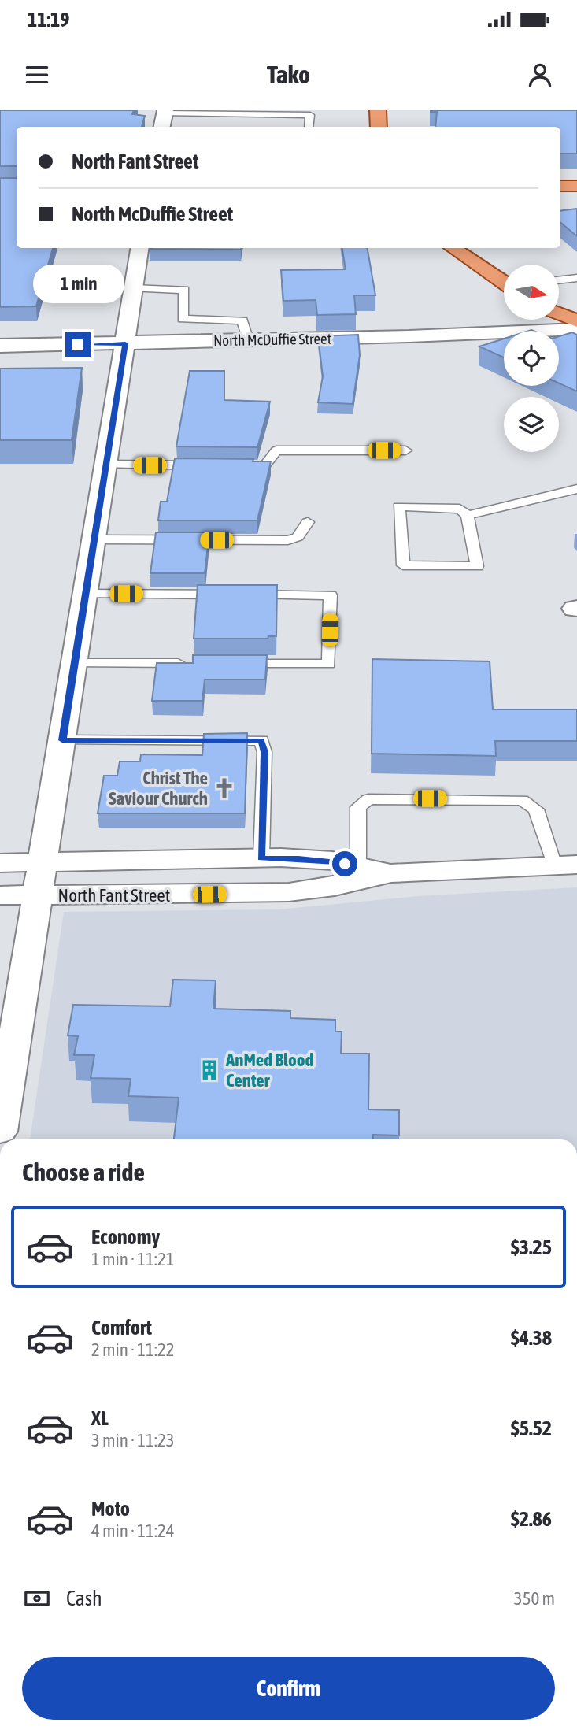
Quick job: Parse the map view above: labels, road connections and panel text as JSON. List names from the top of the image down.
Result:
{
  "streets": {
    "street": ["North McDuffie Street", "North Fant Street"]
  },
  "places": {
    "church": ["Christ The Saviour Church"],
    "building": ["AnMed Blood Center"]
  },
  "north": "right",
  "page": {
    "status": "11:19",
    "header": "Tako",
    "banner": ["North Fant Street", "North McDuffie Street"],
    "bubble": "1 min",
    "heading": "Choose a ride",
    "list": [
      {
        "name": "Economy",
        "note": "1 min · 11:21",
        "value": "$3.25"
      },
      {
        "name": "Comfort",
        "note": "2 min · 11:22",
        "value": "$4.38"
      },
      {
        "name": "XL",
        "note": "3 min · 11:23",
        "value": "$5.52"
      },
      {
        "name": "Moto",
        "note": "4 min · 11:24",
        "value": "$2.86"
      }
    ],
    "pay": ["Cash", "350 m"],
    "buttons": "Confirm"
  }
}
